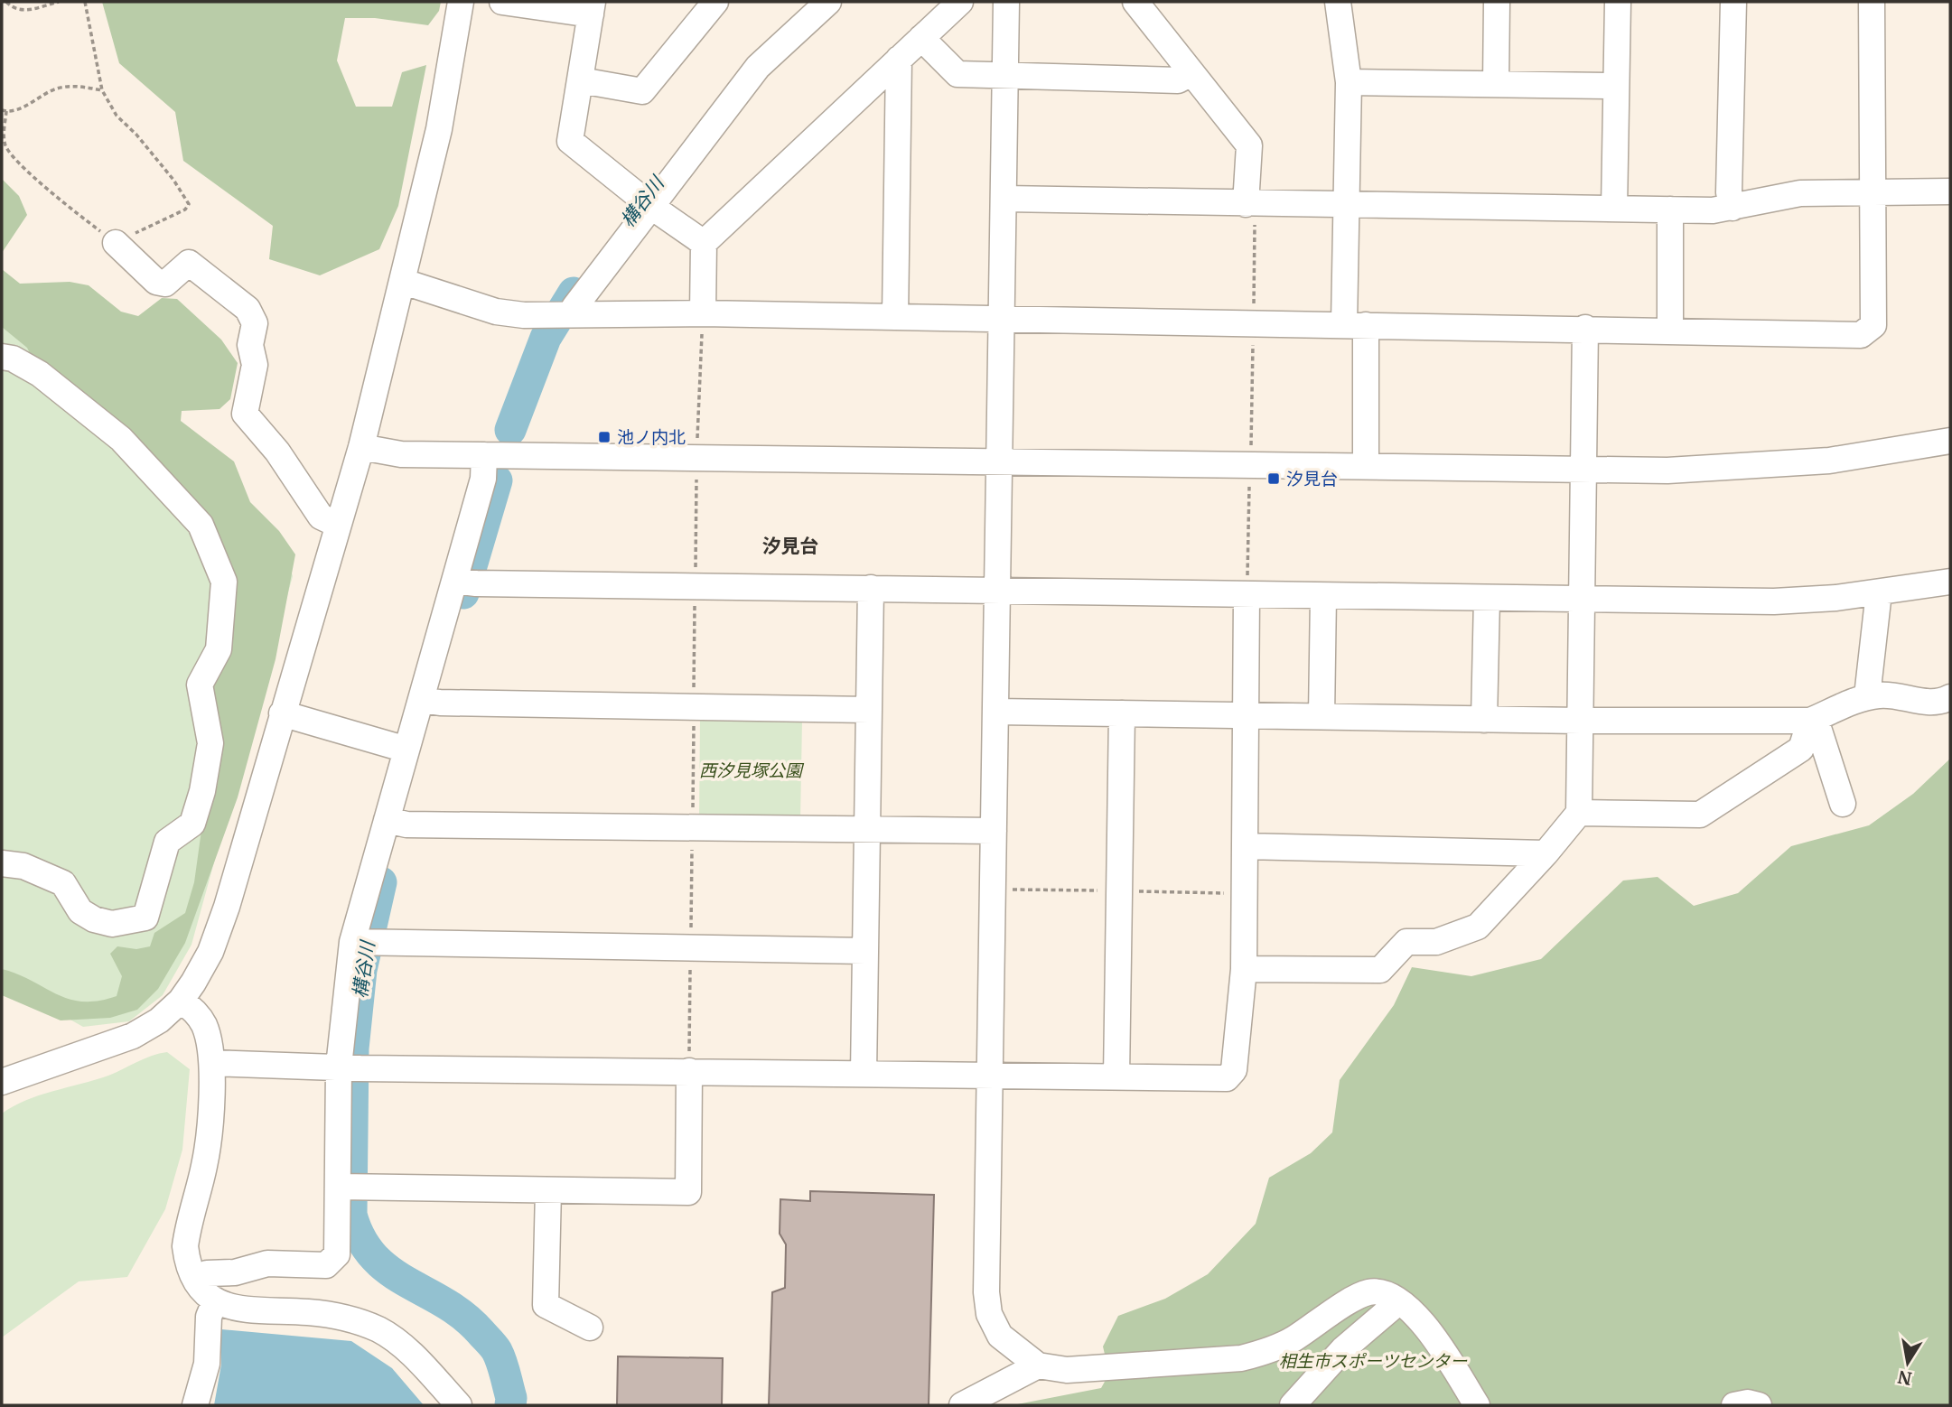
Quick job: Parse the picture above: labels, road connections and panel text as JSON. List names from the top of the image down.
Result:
{
  "districts": ["汐見台"],
  "water": ["構谷川"],
  "parks": ["西汐見塚公園", "相生市スポーツセンター"],
  "places": {
    "transit": ["池ノ内北", "汐見台"]
  },
  "north": "bottom"
}
